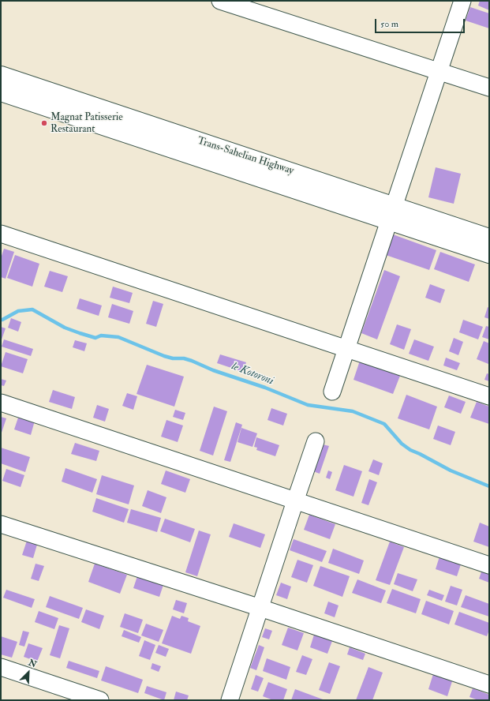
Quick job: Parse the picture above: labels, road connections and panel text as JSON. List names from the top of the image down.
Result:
{
  "streets": {
    "highway": ["Trans-Sahelian Highway"]
  },
  "water": ["le Kotoroni"],
  "places": ["Magnat Patisserie Restaurant"],
  "scale_bar": "50 m",
  "north": "top right"
}
